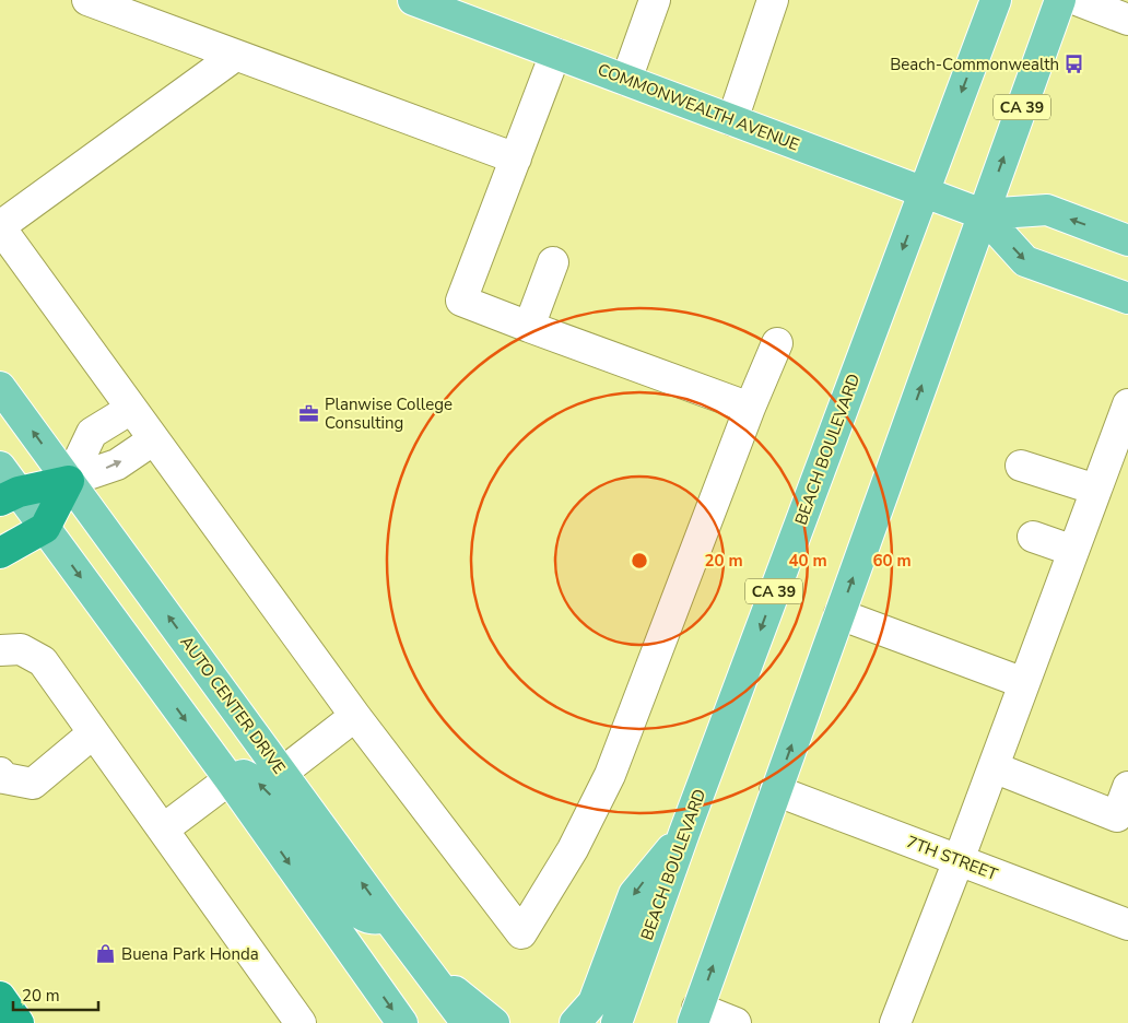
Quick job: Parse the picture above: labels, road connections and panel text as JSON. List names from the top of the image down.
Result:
{
  "streets": {
    "main road": [
      "COMMONWEALTH AVENUE",
      "CA 39",
      "BEACH BOULEVARD",
      "AUTO CENTER DRIVE"
    ],
    "street": ["7TH STREET"]
  },
  "crossings": [
    ["COMMONWEALTH AVENUE", "CA 39"],
    ["COMMONWEALTH AVENUE", "BEACH BOULEVARD"],
    ["CA 39", "7TH STREET"]
  ],
  "places": {
    "bus stop": ["Beach-Commonwealth"],
    "office": ["Planwise College Consulting"],
    "shop": ["Buena Park Honda"]
  },
  "scale_bar": "20 m",
  "rings": ["20 m", "40 m", "60 m"]
}
